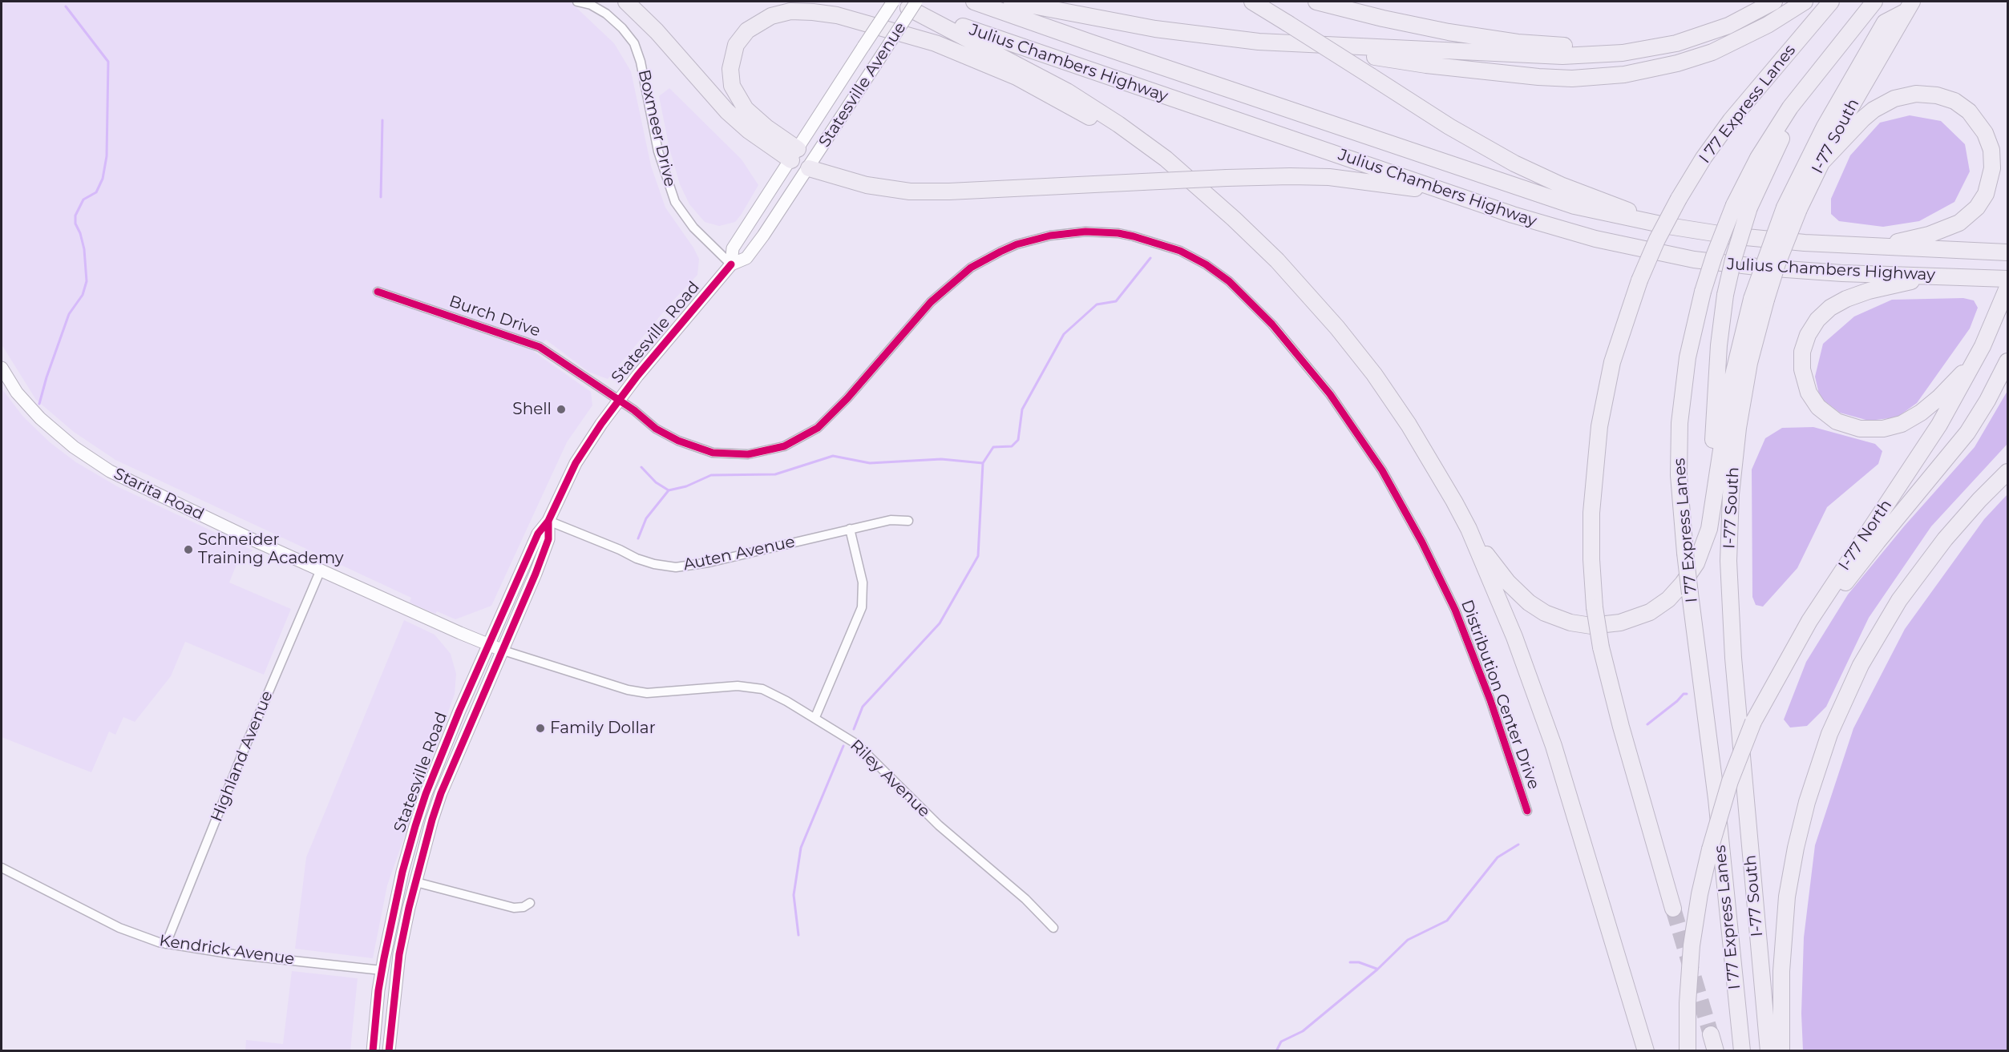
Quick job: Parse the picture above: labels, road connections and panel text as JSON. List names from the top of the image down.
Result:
{
  "streets": {
    "highway": [
      "Julius Chambers Highway",
      "I 77 Express Lanes",
      "I-77 South",
      "I-77 North"
    ],
    "main road": ["Statesville Avenue", "Statesville Road", "Starita Road"],
    "street": [
      "Boxmeer Drive",
      "Burch Drive",
      "Auten Avenue",
      "Distribution Center Drive",
      "Highland Avenue",
      "Riley Avenue",
      "Kendrick Avenue"
    ]
  },
  "crossings": [
    ["Julius Chambers Highway", "Statesville Avenue"],
    ["Statesville Avenue", "Statesville Road"],
    ["Boxmeer Drive", "Statesville Road"],
    ["Burch Drive", "Statesville Road"],
    ["Burch Drive", "Distribution Center Drive"],
    ["Statesville Road", "Starita Road"],
    ["Statesville Road", "Auten Avenue"],
    ["Statesville Road", "Distribution Center Drive"],
    ["Statesville Road", "Riley Avenue"],
    ["Statesville Road", "Kendrick Avenue"],
    ["Starita Road", "Highland Avenue"],
    ["Starita Road", "Riley Avenue"],
    ["Highland Avenue", "Kendrick Avenue"]
  ],
  "places": ["Shell", "Schneider Training Academy", "Family Dollar"]
}
